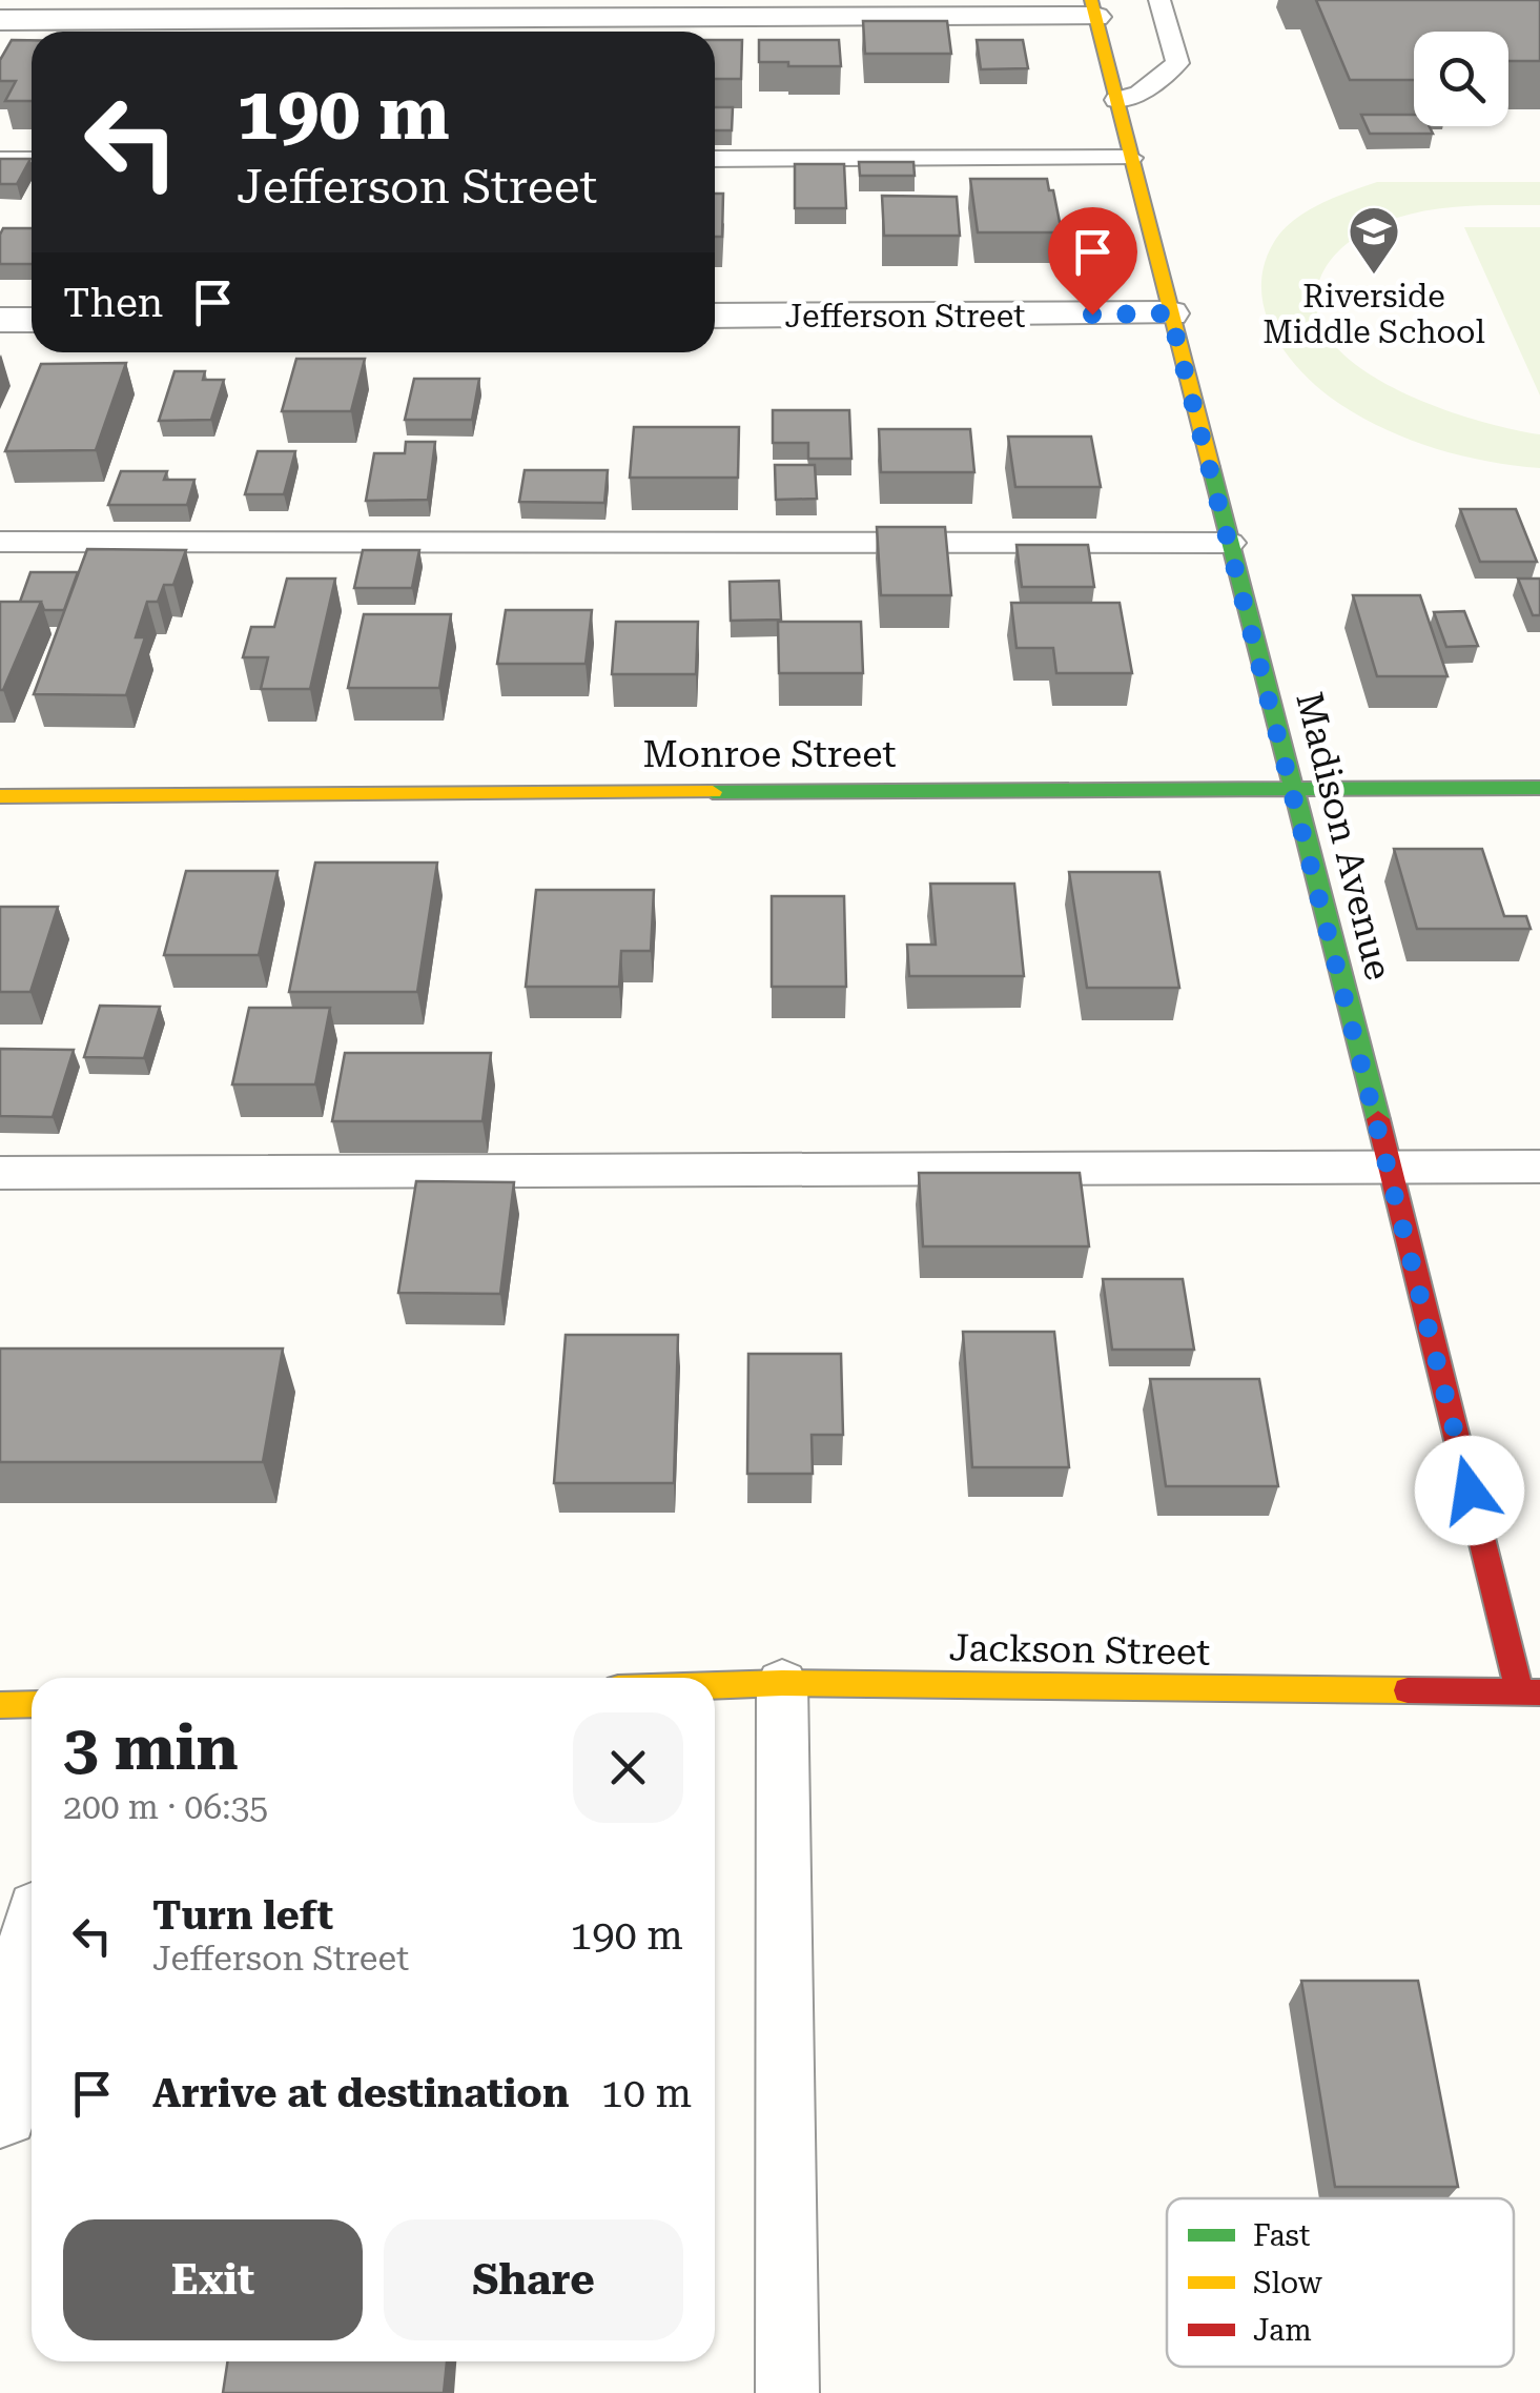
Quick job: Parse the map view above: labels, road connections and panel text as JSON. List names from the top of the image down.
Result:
{
  "streets": {
    "street": [
      "Jefferson Street",
      "Monroe Street",
      "Madison Avenue",
      "Jackson Street"
    ]
  },
  "crossings": [
    ["Jefferson Street", "Madison Avenue"],
    ["Monroe Street", "Madison Avenue"],
    ["Madison Avenue", "Jackson Street"]
  ],
  "places": {
    "school or university": ["Riverside Middle School"]
  },
  "legend": ["Fast", "Slow", "Jam"],
  "page": {
    "turn": ["190 m", "Jefferson Street"],
    "then": "Then",
    "heading": ["3 min", "200 m · 06:35"],
    "list": [
      {
        "name": "Turn left",
        "note": "Jefferson Street",
        "value": "190 m"
      },
      {
        "name": "Arrive at destination",
        "value": "10 m"
      }
    ],
    "buttons": ["Exit", "Share"]
  }
}
